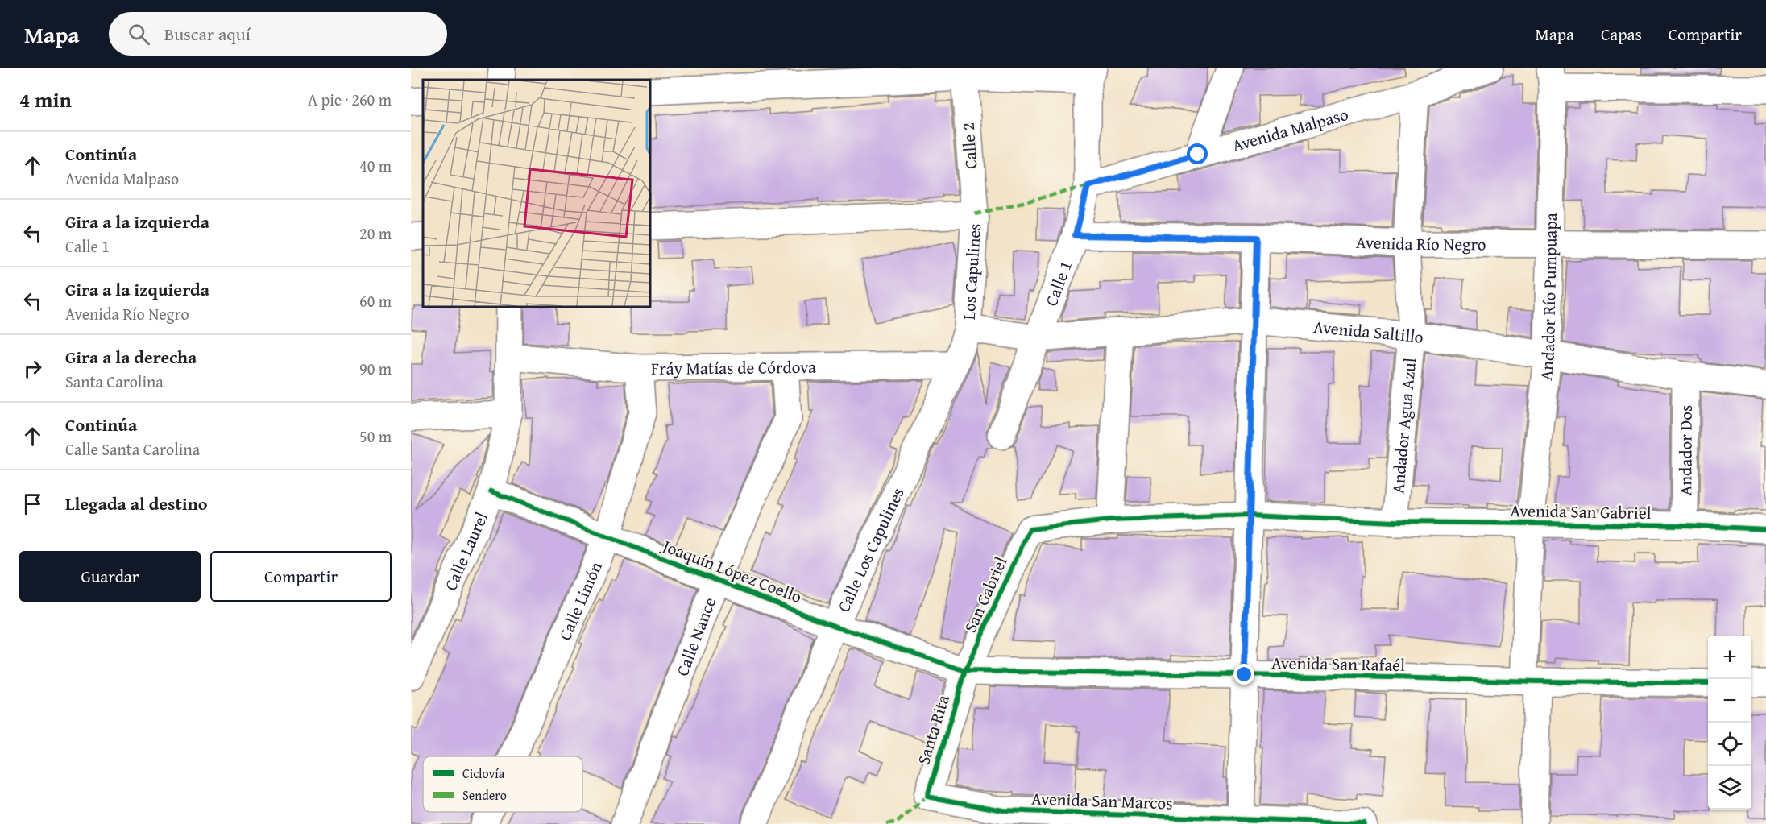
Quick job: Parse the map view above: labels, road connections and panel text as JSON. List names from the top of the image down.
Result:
{
  "streets": {
    "street": [
      "Avenida Malpaso",
      "Calle 2",
      "Avenida Río Negro",
      "Los Capulines",
      "Calle 1",
      "Andador Río Pumpuapa",
      "Avenida Saltillo",
      "Fráy Matías de Córdova",
      "Andador Agua Azul",
      "Andador Dos",
      "Avenida San Gabriel",
      "Calle Los Capulines",
      "Calle Laurel",
      "Joaquín López Coello",
      "San Gabriel",
      "Calle Limón",
      "Calle Nance",
      "Avenida San Rafaél",
      "Santa Rita",
      "Avenida San Marcos"
    ]
  },
  "crossings": [
    ["Avenida Malpaso", "Calle 1"],
    ["Avenida Malpaso", "Andador Agua Azul"],
    ["Calle 2", "Los Capulines"],
    ["Avenida Río Negro", "Calle 1"],
    ["Avenida Río Negro", "Andador Río Pumpuapa"],
    ["Avenida Río Negro", "Andador Agua Azul"],
    ["Los Capulines", "Avenida Saltillo"],
    ["Los Capulines", "Calle Los Capulines"],
    ["Calle 1", "Avenida Saltillo"],
    ["Andador Río Pumpuapa", "Avenida Saltillo"],
    ["Andador Río Pumpuapa", "Avenida San Gabriel"],
    ["Andador Río Pumpuapa", "Avenida San Rafaél"],
    ["Avenida Saltillo", "Andador Agua Azul"],
    ["Avenida Saltillo", "Andador Dos"],
    ["Avenida Saltillo", "Calle Los Capulines"],
    ["Fráy Matías de Córdova", "Calle Los Capulines"],
    ["Fráy Matías de Córdova", "Calle Laurel"],
    ["Fráy Matías de Córdova", "Calle Limón"],
    ["Fráy Matías de Córdova", "Calle Nance"],
    ["Andador Agua Azul", "Avenida San Gabriel"],
    ["Andador Dos", "Avenida San Gabriel"],
    ["Avenida San Gabriel", "San Gabriel"],
    ["Calle Los Capulines", "Joaquín López Coello"],
    ["Calle Laurel", "Joaquín López Coello"],
    ["Joaquín López Coello", "San Gabriel"],
    ["Joaquín López Coello", "Calle Limón"],
    ["Joaquín López Coello", "Calle Nance"],
    ["Joaquín López Coello", "Avenida San Rafaél"],
    ["Joaquín López Coello", "Santa Rita"],
    ["San Gabriel", "Avenida San Rafaél"],
    ["San Gabriel", "Santa Rita"],
    ["Avenida San Rafaél", "Santa Rita"],
    ["Santa Rita", "Avenida San Marcos"]
  ],
  "legend": ["Ciclovía", "Sendero"],
  "page": {
    "header": "Mapa",
    "search": "Buscar aquí",
    "nav": ["Mapa", "Capas", "Compartir"],
    "heading": ["4 min", "A pie · 260 m"],
    "list": [
      ["Continúa", "Avenida Malpaso", "40 m"],
      ["Gira a la izquierda", "Calle 1", "20 m"],
      ["Gira a la izquierda", "Avenida Río Negro", "60 m"],
      ["Gira a la derecha", "Santa Carolina", "90 m"],
      ["Continúa", "Calle Santa Carolina", "50 m"],
      "Llegada al destino"
    ],
    "buttons": ["Guardar", "Compartir"],
    "map_buttons": ["+", "−"]
  }
}
